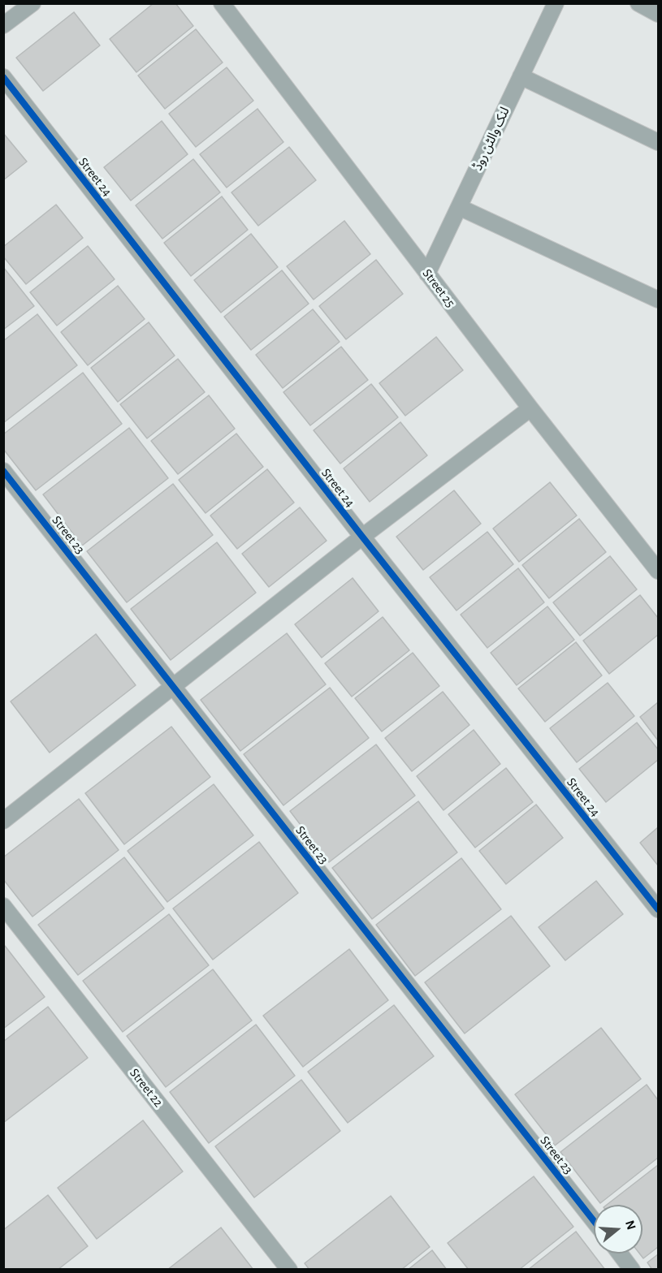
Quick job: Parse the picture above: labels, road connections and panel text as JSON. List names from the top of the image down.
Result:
{
  "streets": {
    "street": [
      "لنک والٹن روڈ",
      "Street 24",
      "Street 25",
      "Street 23",
      "Street 22"
    ]
  },
  "crossings": [
    ["لنک والٹن روڈ", "Street 25"]
  ],
  "north": "right"
}
